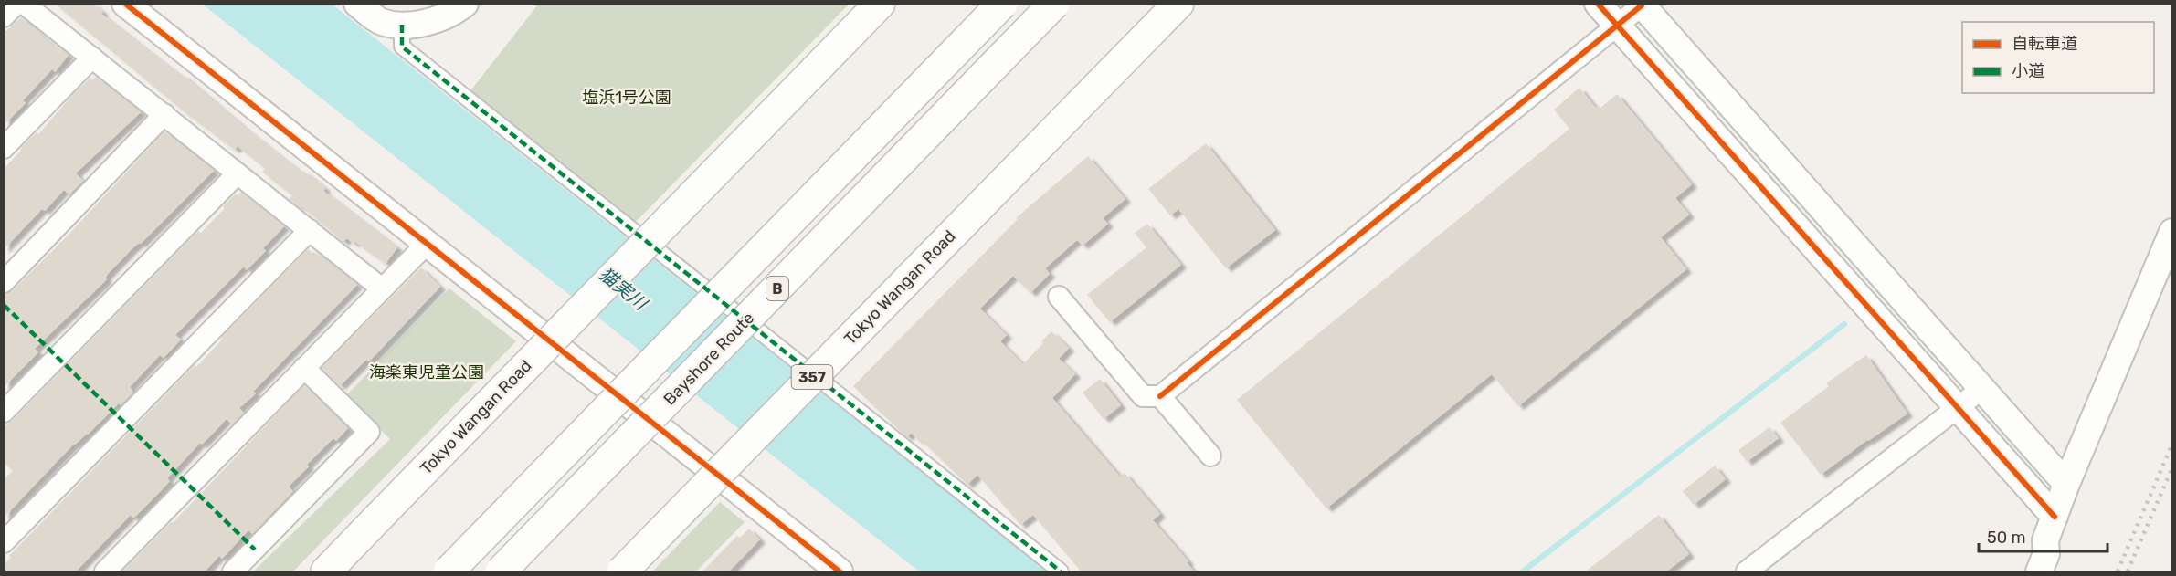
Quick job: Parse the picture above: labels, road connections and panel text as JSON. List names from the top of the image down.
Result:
{
  "streets": {
    "highway": [
      "Tokyo Wangan Road",
      "B",
      "Bayshore Route",
      "357"
    ]
  },
  "water": ["猫実川"],
  "parks": ["塩浜1号公園", "海楽東児童公園"],
  "legend": ["自転車道", "小道"],
  "scale_bar": "50 m"
}
